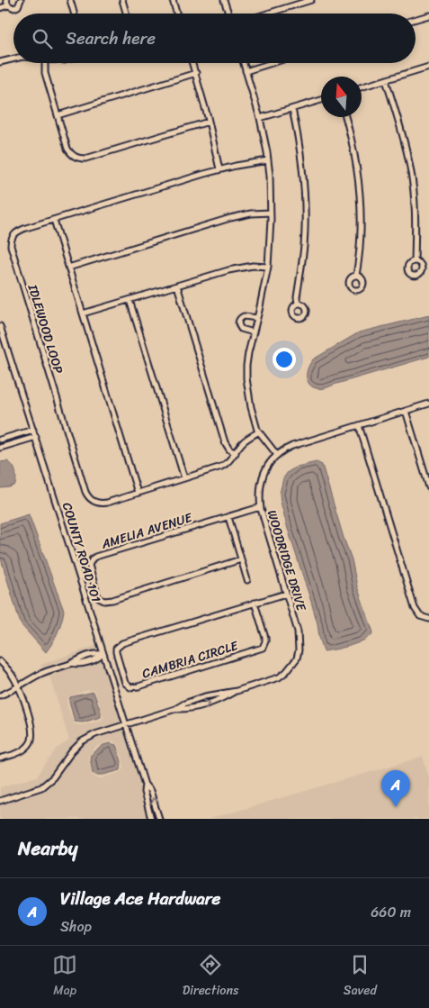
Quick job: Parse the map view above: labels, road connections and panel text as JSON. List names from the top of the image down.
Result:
{
  "streets": {
    "street": [
      "IDLEWOOD LOOP",
      "AMELIA AVENUE",
      "COUNTY ROAD 101",
      "WOODRIDGE DRIVE",
      "CAMBRIA CIRCLE"
    ]
  },
  "crossings": [
    ["AMELIA AVENUE", "WOODRIDGE DRIVE"],
    ["COUNTY ROAD 101", "WOODRIDGE DRIVE"],
    ["WOODRIDGE DRIVE", "CAMBRIA CIRCLE"]
  ],
  "north": "top",
  "page": {
    "search": "Search here",
    "pins": "A",
    "heading": "Nearby",
    "list": [
      {
        "mark": "A",
        "name": "Village Ace Hardware",
        "note": "Shop",
        "value": "660 m"
      }
    ],
    "nav": ["Map", "Directions", "Saved"]
  }
}
